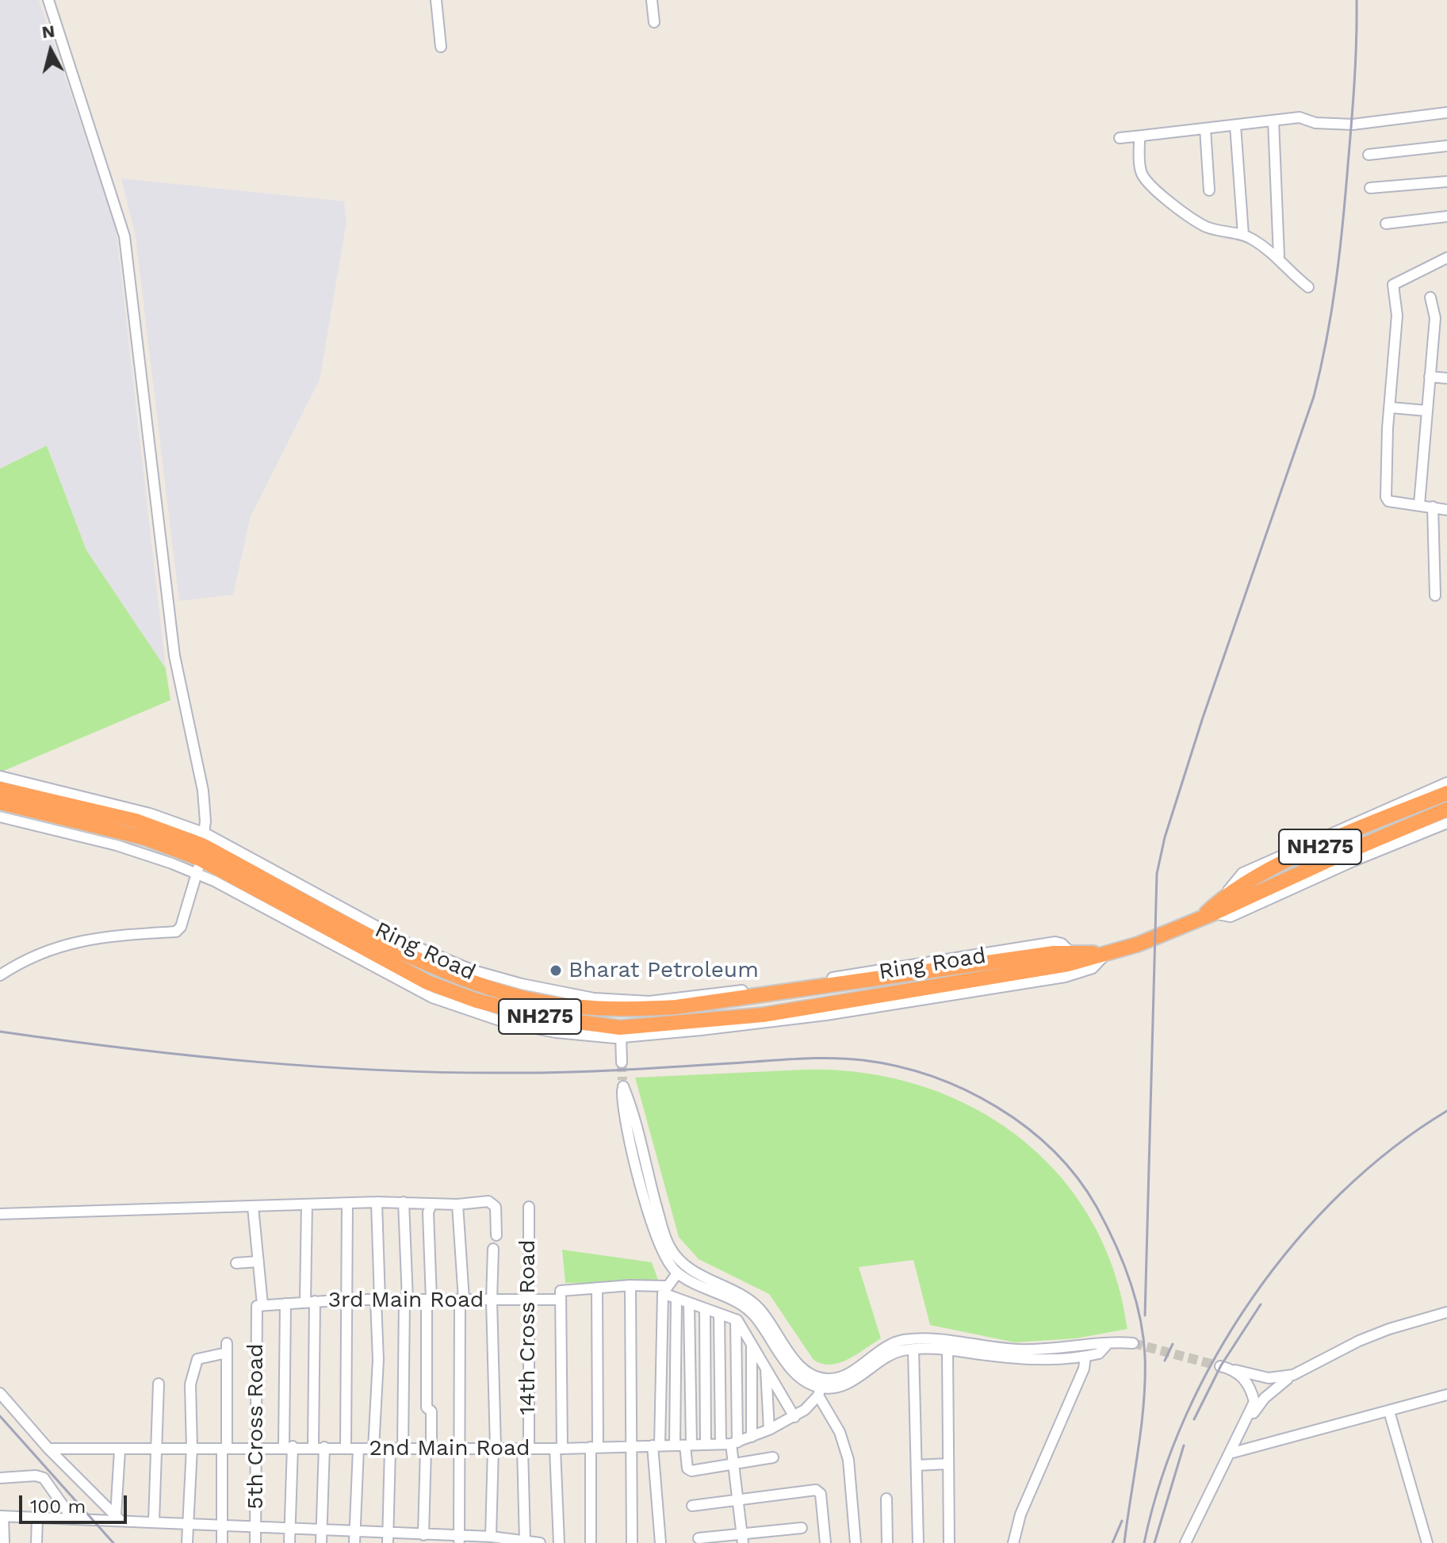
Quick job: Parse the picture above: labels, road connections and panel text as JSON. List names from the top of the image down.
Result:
{
  "streets": {
    "highway": ["NH275", "Ring Road"],
    "street": [
      "3rd Main Road",
      "14th Cross Road",
      "5th Cross Road",
      "2nd Main Road"
    ]
  },
  "crossings": [
    ["3rd Main Road", "14th Cross Road"],
    ["3rd Main Road", "5th Cross Road"],
    ["14th Cross Road", "2nd Main Road"],
    ["5th Cross Road", "2nd Main Road"]
  ],
  "places": ["Bharat Petroleum"],
  "scale_bar": "100 m",
  "north": "top"
}
